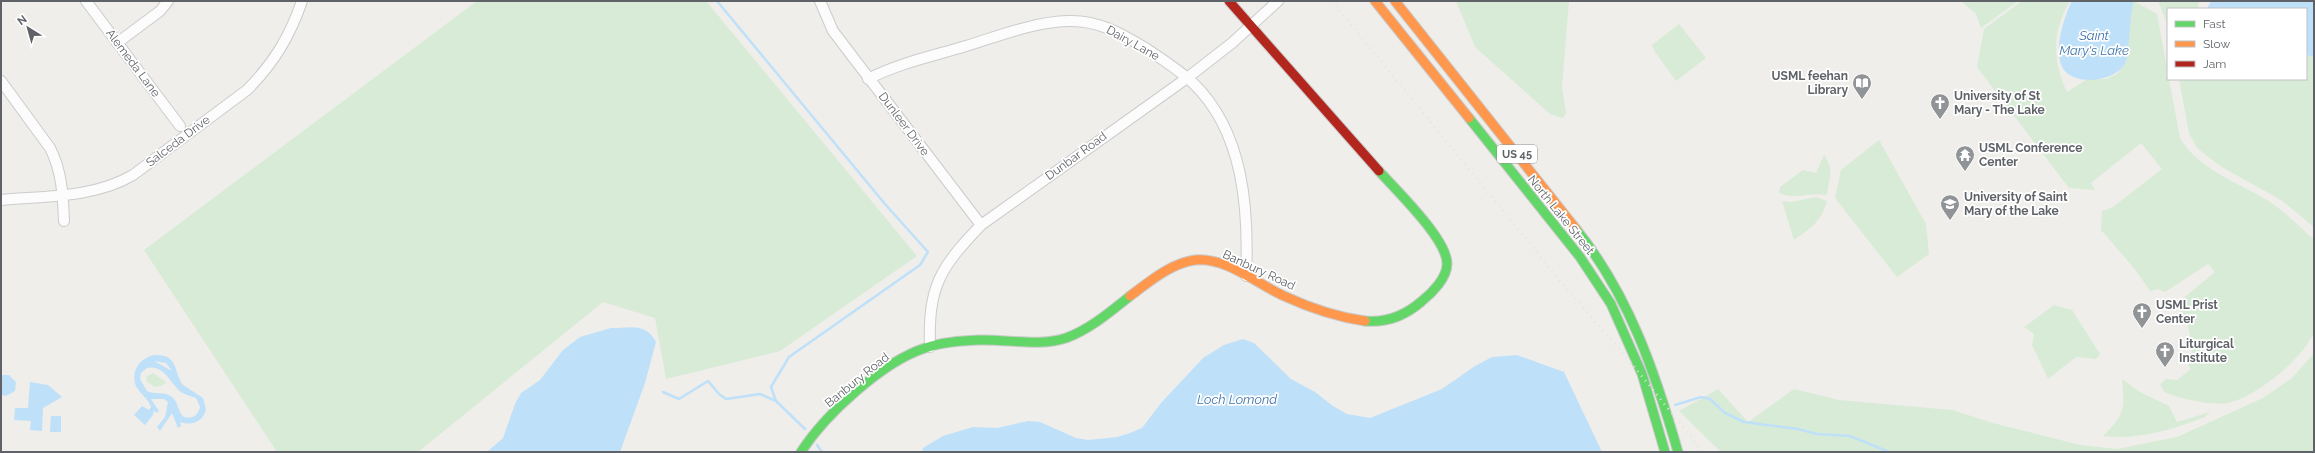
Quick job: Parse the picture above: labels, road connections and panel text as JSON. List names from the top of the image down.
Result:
{
  "streets": {
    "street": [
      "Dairy Lane",
      "Alemeda Lane",
      "Dunleer Drive",
      "Salceda Drive",
      "US 45",
      "Dunbar Road",
      "North Lake Street",
      "Banbury Road"
    ]
  },
  "crossings": [
    ["Dairy Lane", "Dunleer Drive"],
    ["Dairy Lane", "Dunbar Road"],
    ["Dairy Lane", "Banbury Road"],
    ["Dunleer Drive", "Dunbar Road"],
    ["Dunbar Road", "Banbury Road"]
  ],
  "water": ["Saint Mary's Lake", "Loch Lomond"],
  "places": {
    "library": ["USML feehan Library"],
    "church": ["University of St Mary - The Lake", "USML Prist Center", "Liturgical Institute"],
    "temple": ["USML Conference Center"],
    "school or university": ["University of Saint Mary of the Lake"]
  },
  "legend": ["Fast", "Slow", "Jam"],
  "north": "top left"
}
